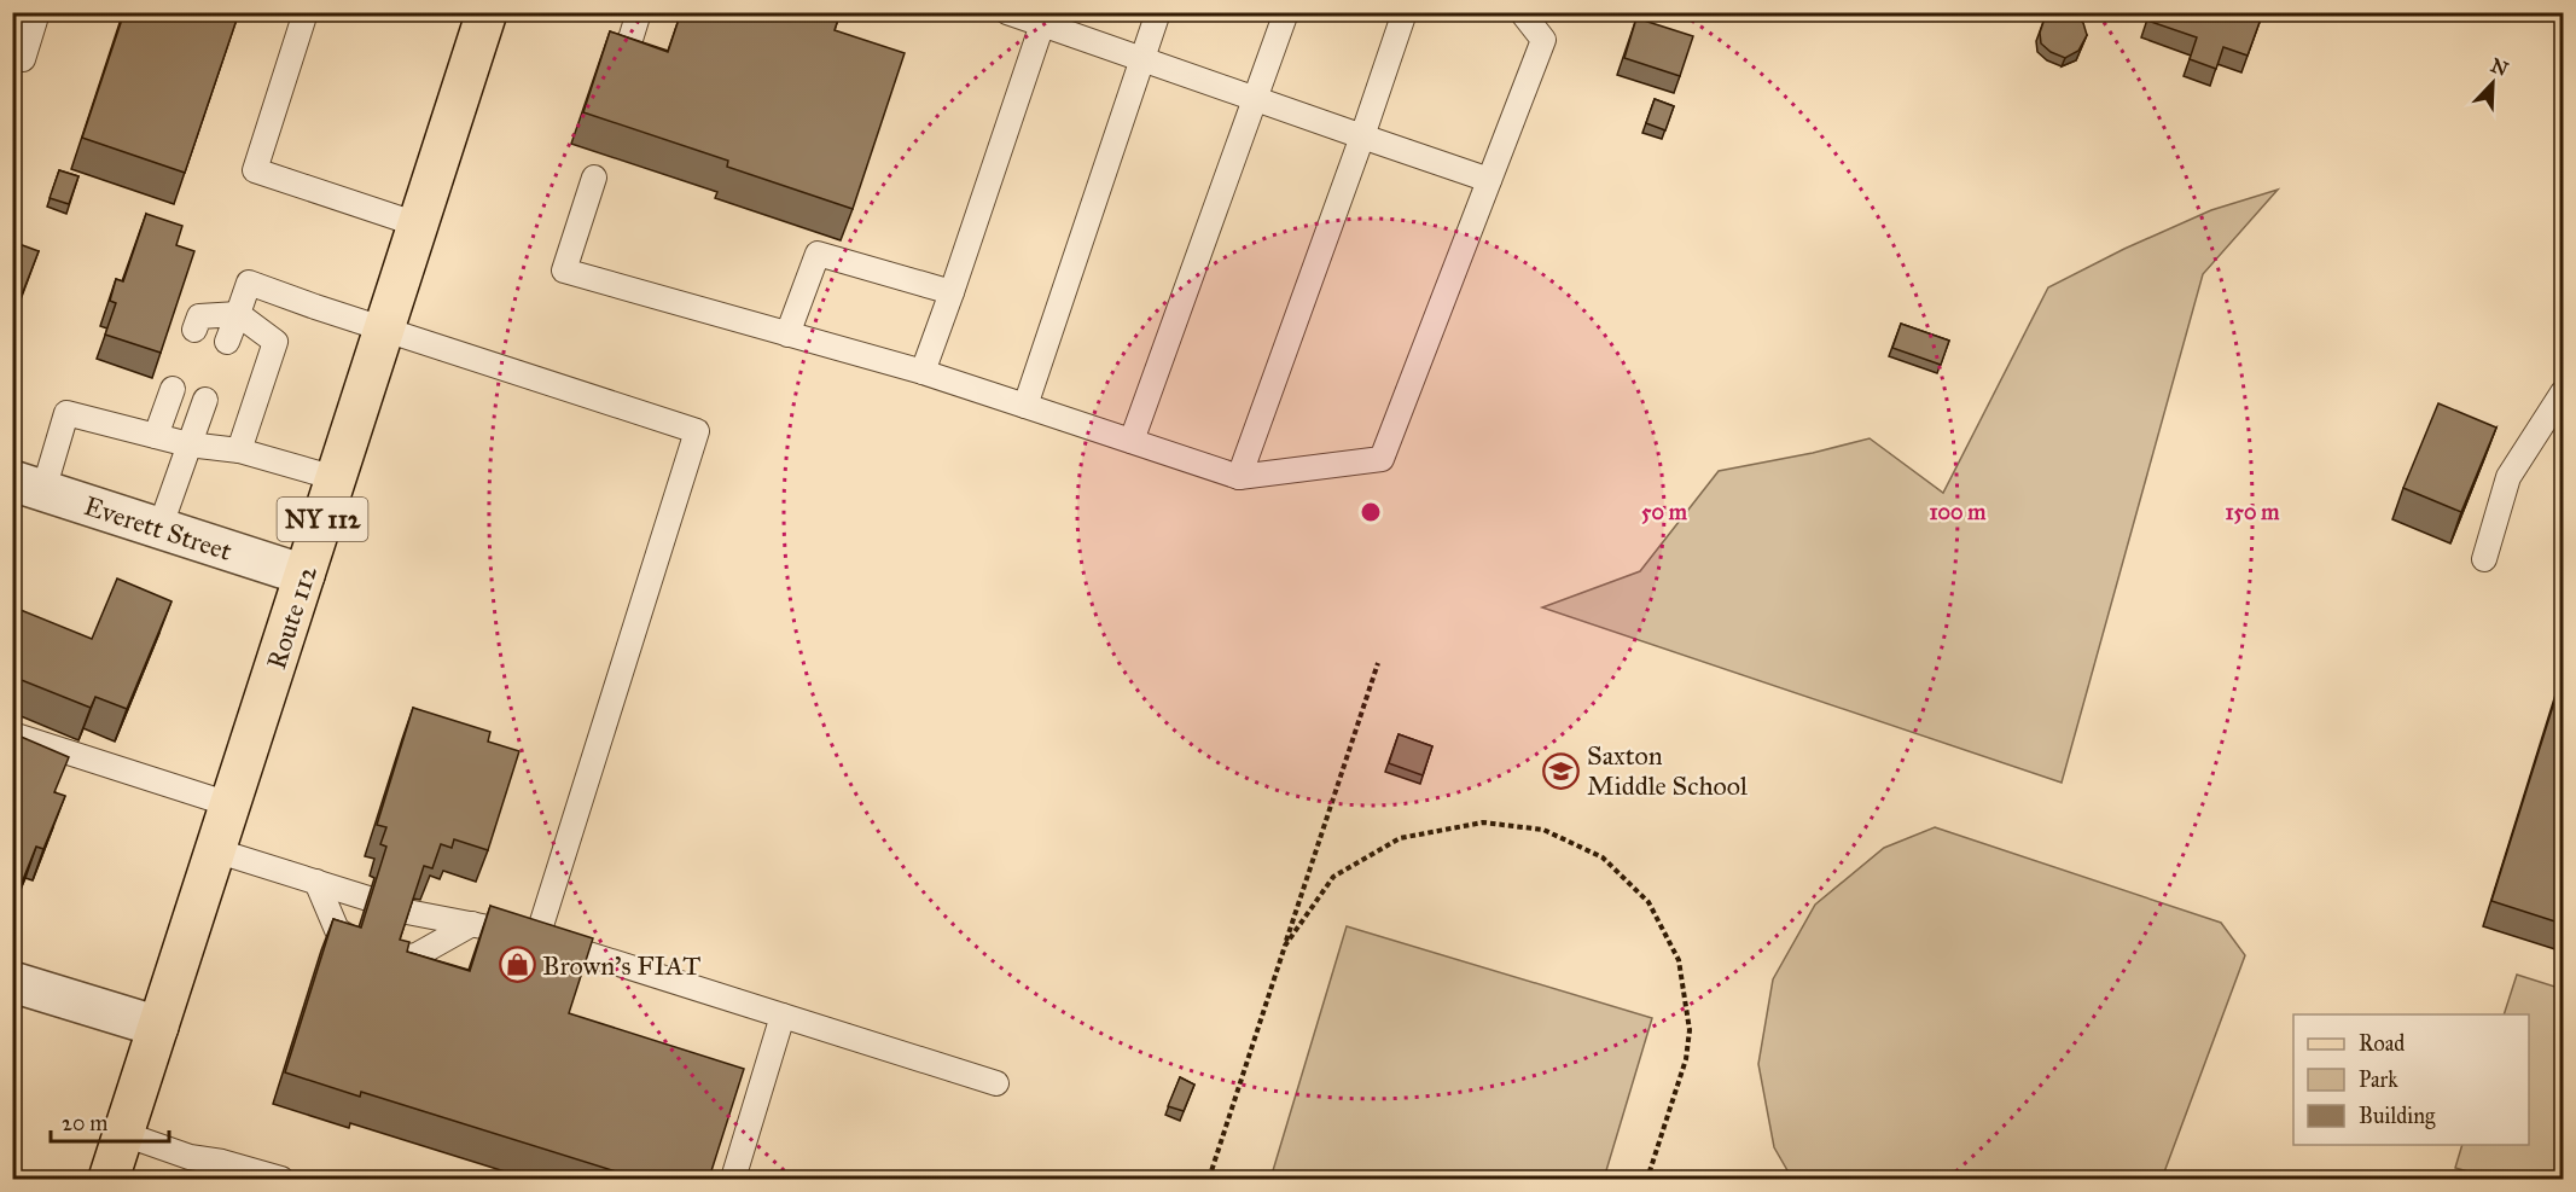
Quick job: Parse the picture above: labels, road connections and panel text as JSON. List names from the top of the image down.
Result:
{
  "streets": {
    "main road": ["NY 112", "Route 112"],
    "street": ["Everett Street"]
  },
  "crossings": [
    ["Everett Street", "Route 112"]
  ],
  "places": {
    "school or university": ["Saxton Middle School"],
    "shop": ["Brown's FIAT"]
  },
  "legend": ["Road", "Park", "Building"],
  "scale_bar": "20 m",
  "north": "top right",
  "rings": ["50 m", "100 m", "150 m"]
}
